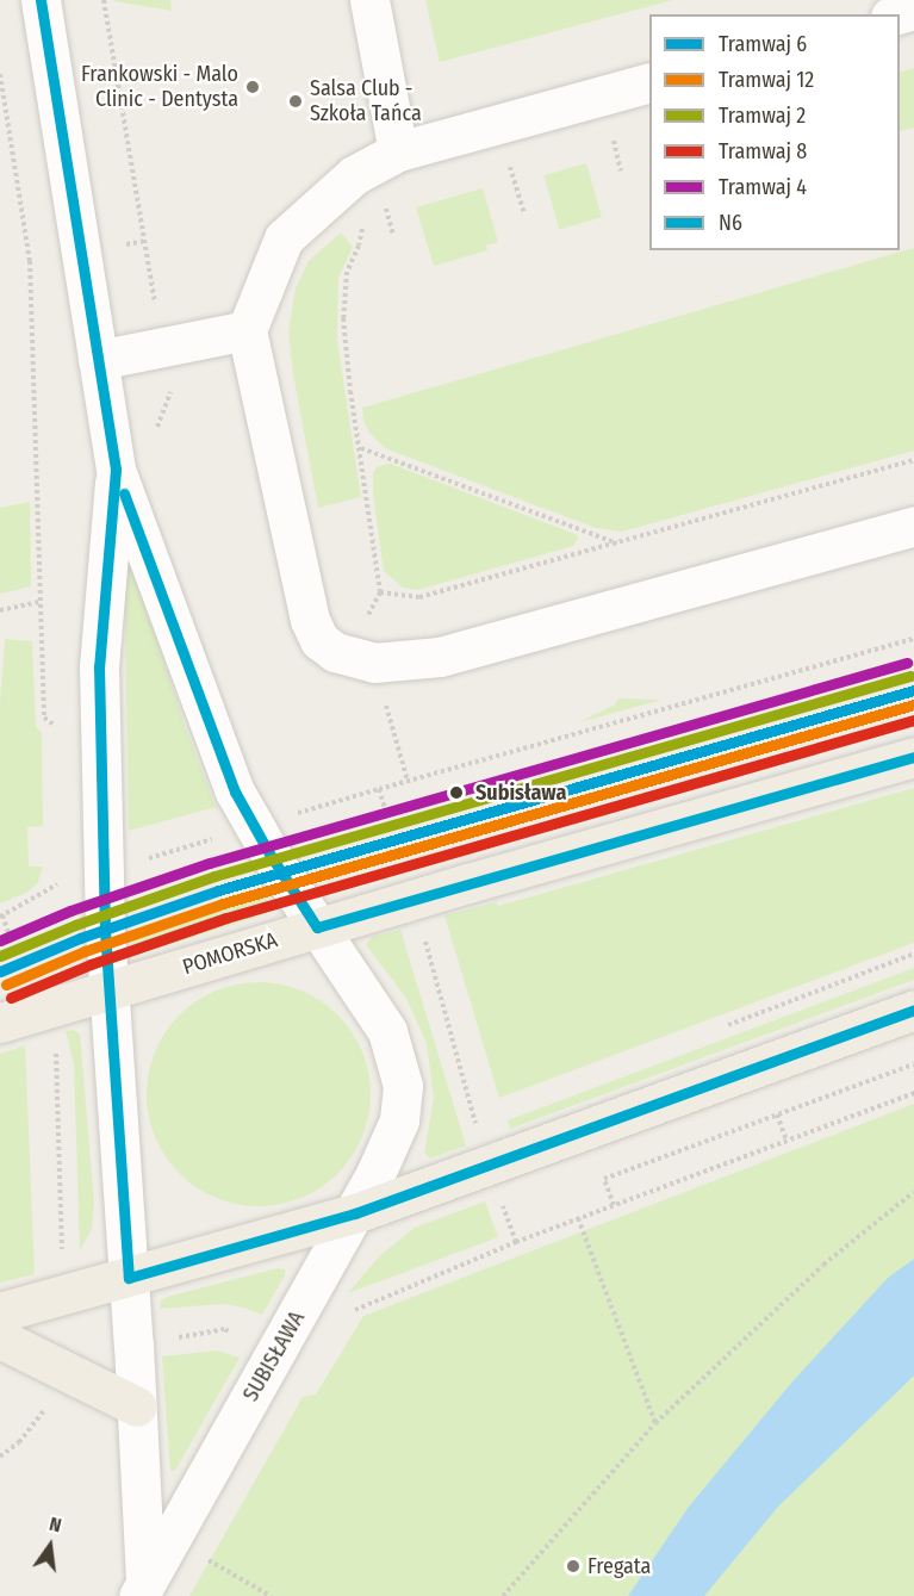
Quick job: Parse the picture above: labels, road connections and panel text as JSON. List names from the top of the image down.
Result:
{
  "streets": {
    "main road": ["POMORSKA"],
    "street": ["SUBISŁAWA"]
  },
  "crossings": [
    ["POMORSKA", "SUBISŁAWA"]
  ],
  "places": [
    "Frankowski - Malo Clinic - Dentysta",
    "Salsa Club - Szkoła Tańca",
    "Subisława",
    "Fregata"
  ],
  "lines": [
    "transit line N6",
    "tram line 4",
    "tram line 2",
    "tram line 6",
    "tram line 12",
    "tram line 8"
  ],
  "legend": [
    "Tramwaj 6",
    "Tramwaj 12",
    "Tramwaj 2",
    "Tramwaj 8",
    "Tramwaj 4",
    "N6"
  ],
  "north": "top"
}
